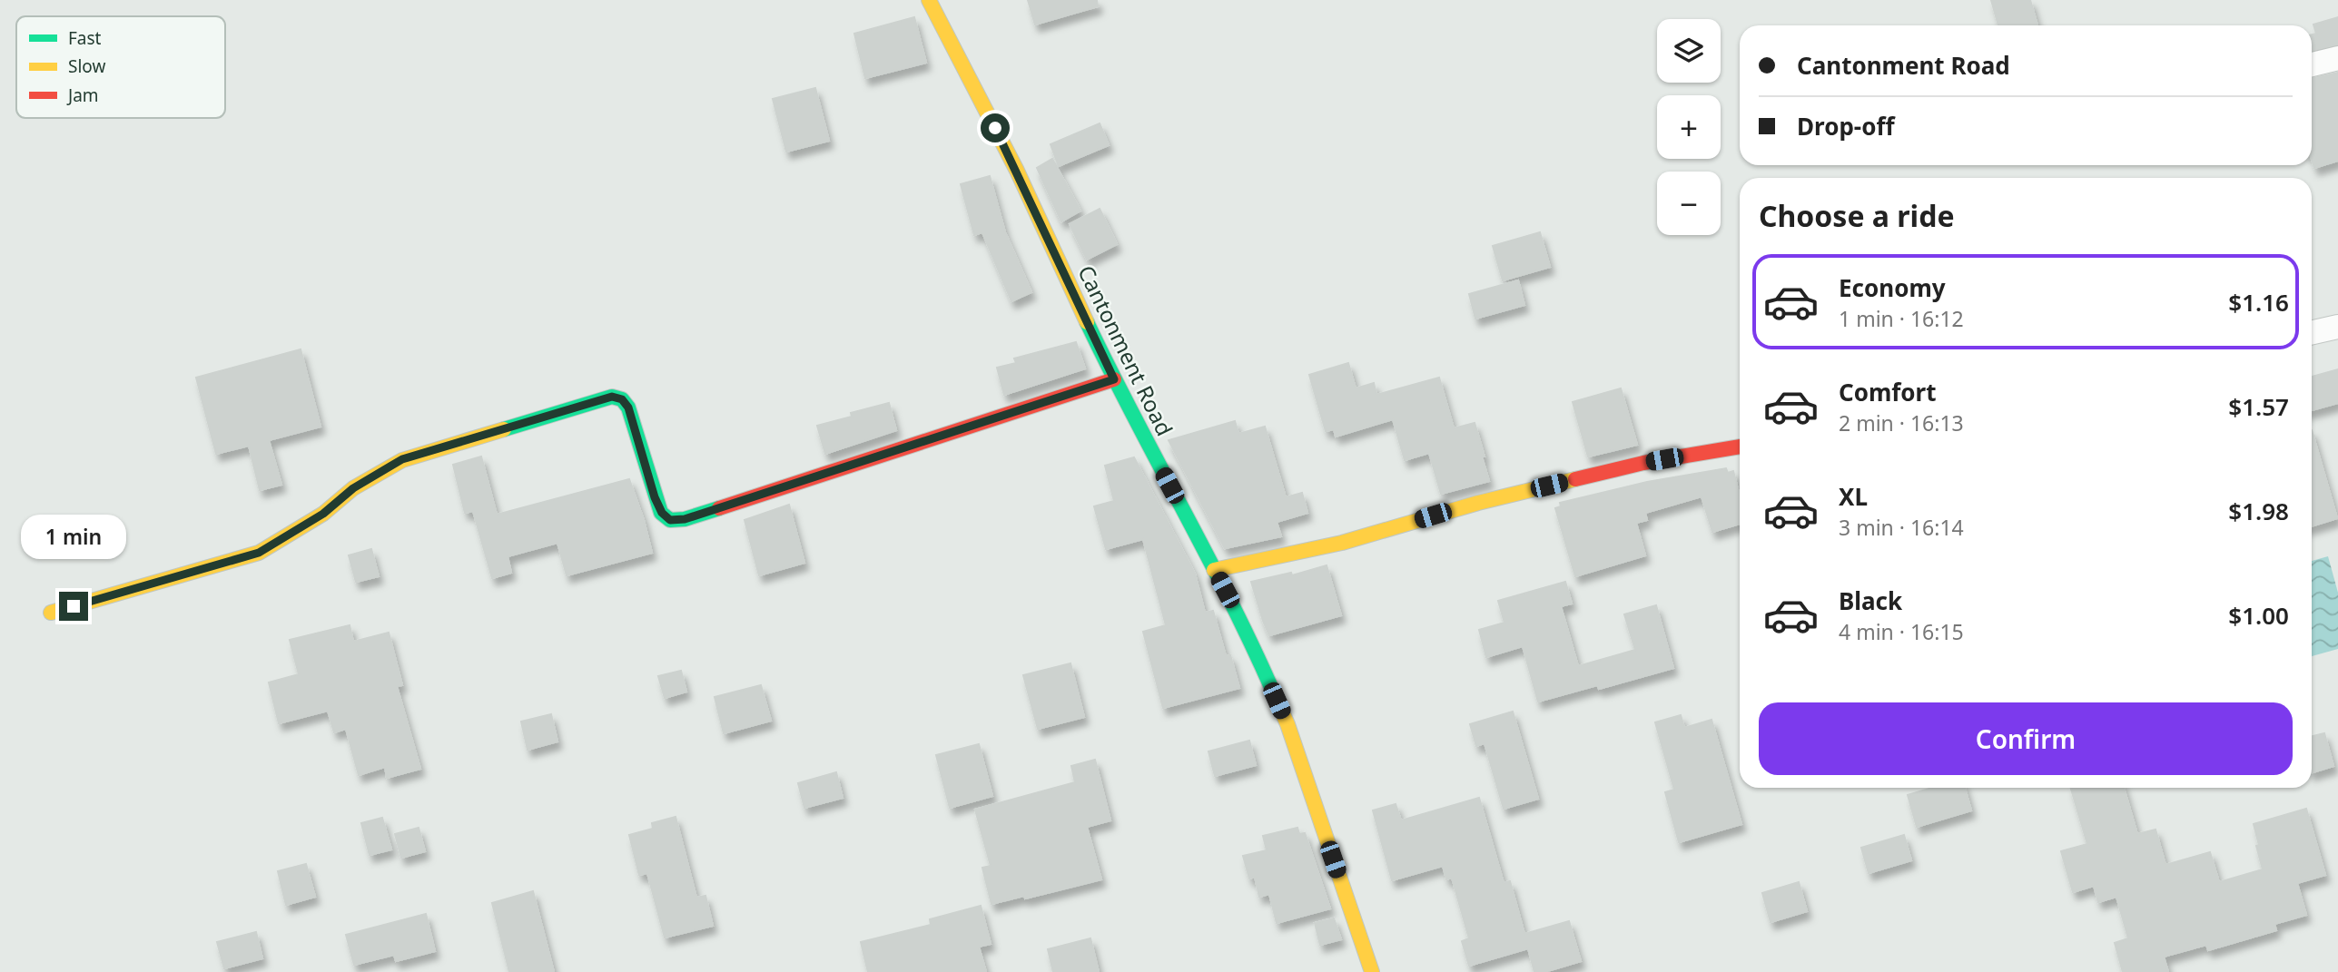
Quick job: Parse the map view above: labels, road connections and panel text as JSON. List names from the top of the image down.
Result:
{
  "streets": {
    "street": ["Cantonment Road"]
  },
  "legend": ["Fast", "Slow", "Jam"],
  "page": {
    "map_buttons": ["+", "−"],
    "banner": ["Cantonment Road", "Drop-off"],
    "heading": "Choose a ride",
    "list": [
      {
        "name": "Economy",
        "note": "1 min · 16:12",
        "value": "$1.16"
      },
      {
        "name": "Comfort",
        "note": "2 min · 16:13",
        "value": "$1.57"
      },
      {
        "name": "XL",
        "note": "3 min · 16:14",
        "value": "$1.98"
      },
      {
        "name": "Black",
        "note": "4 min · 16:15",
        "value": "$1.00"
      }
    ],
    "bubble": "1 min",
    "buttons": "Confirm"
  }
}
